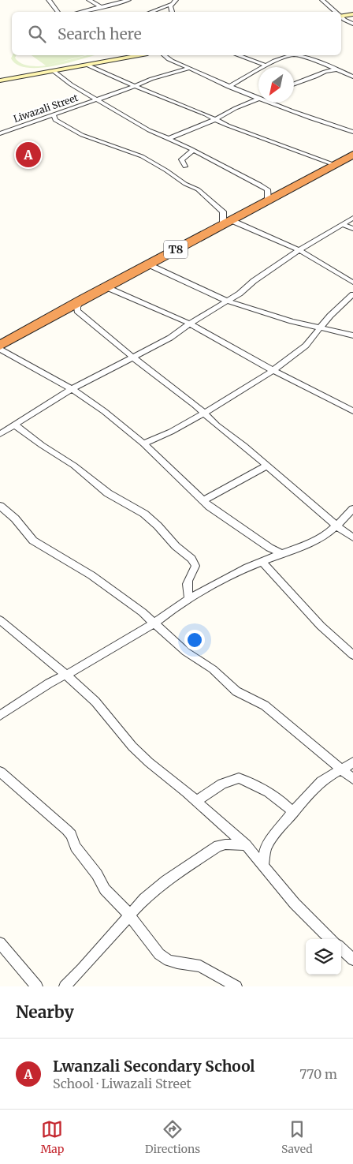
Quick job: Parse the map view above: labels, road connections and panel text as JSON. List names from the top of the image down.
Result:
{
  "streets": {
    "highway": ["T8"],
    "street": ["Liwazali Street"]
  },
  "north": "bottom left",
  "page": {
    "search": "Search here",
    "pins": "A",
    "heading": "Nearby",
    "list": [
      {
        "mark": "A",
        "name": "Lwanzali Secondary School",
        "note": "School · Liwazali Street",
        "value": "770 m"
      }
    ],
    "nav": ["Map", "Directions", "Saved"]
  }
}
